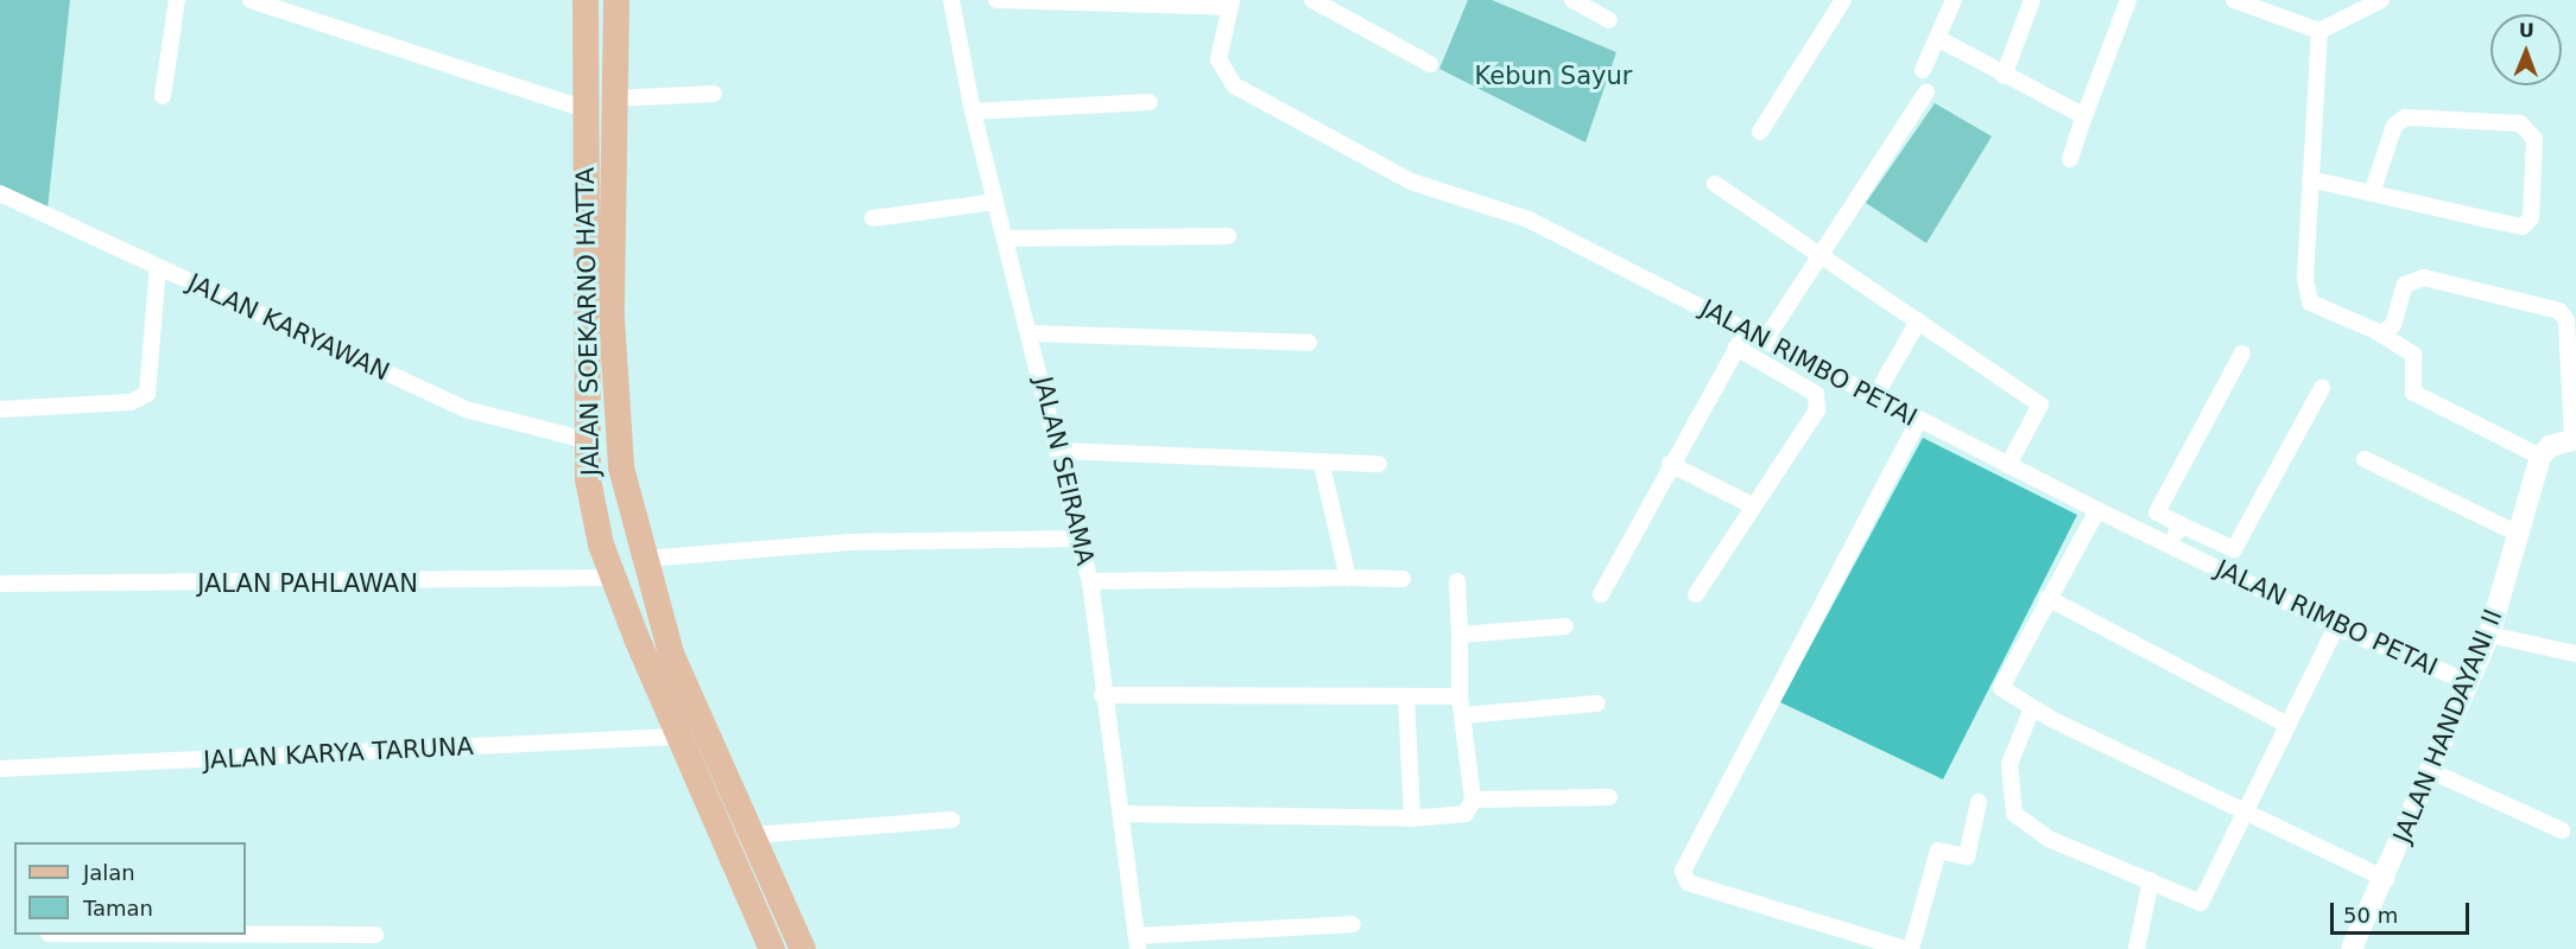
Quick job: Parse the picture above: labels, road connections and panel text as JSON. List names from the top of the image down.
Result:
{
  "streets": {
    "main road": ["JALAN SOEKARNO HATTA"],
    "street": [
      "JALAN KARYAWAN",
      "JALAN RIMBO PETAI",
      "JALAN SEIRAMA",
      "JALAN PAHLAWAN",
      "JALAN HANDAYANI II",
      "JALAN KARYA TARUNA"
    ]
  },
  "crossings": [
    ["JALAN SOEKARNO HATTA", "JALAN KARYAWAN"],
    ["JALAN SOEKARNO HATTA", "JALAN PAHLAWAN"],
    ["JALAN SOEKARNO HATTA", "JALAN KARYA TARUNA"],
    ["JALAN RIMBO PETAI", "JALAN HANDAYANI II"]
  ],
  "parks": ["Kebun Sayur"],
  "legend": ["Jalan", "Taman"],
  "scale_bar": "50 m",
  "north": "top"
}
